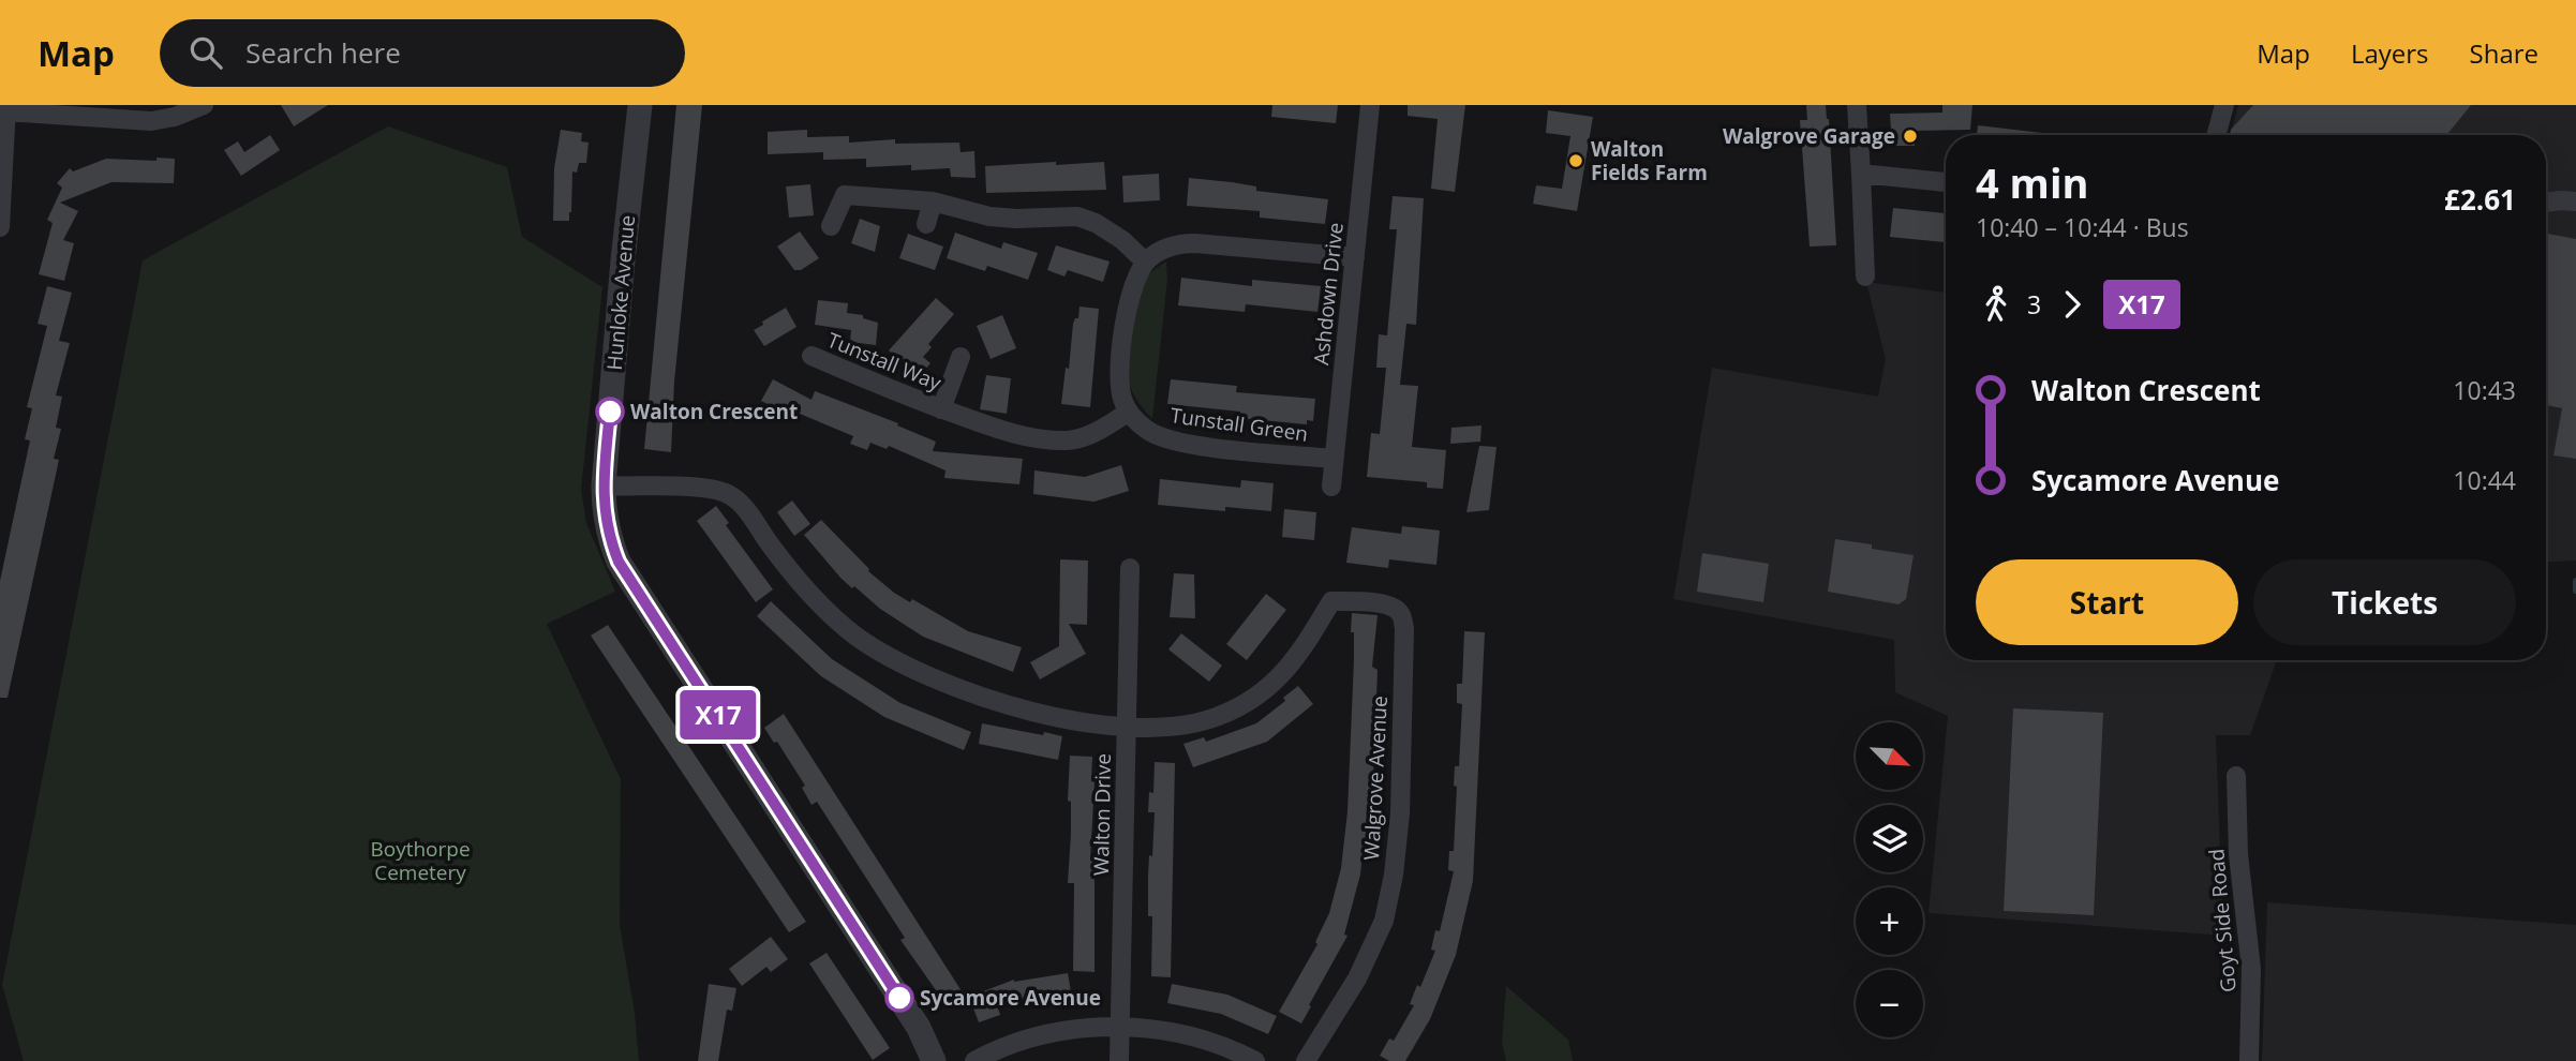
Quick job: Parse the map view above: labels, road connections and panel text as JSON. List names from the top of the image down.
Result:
{
  "streets": {
    "street": [
      "Hunloke Avenue",
      "Ashdown Drive",
      "Tunstall Way",
      "Tunstall Green",
      "Walgrove Avenue",
      "Walton Drive",
      "Goyt Side Road"
    ]
  },
  "crossings": [
    ["Ashdown Drive", "Tunstall Green"],
    ["Tunstall Way", "Tunstall Green"],
    ["Walgrove Avenue", "Walton Drive"]
  ],
  "parks": ["Boythorpe Cemetery"],
  "places": [
    "Walgrove Garage",
    "Walton Fields Farm",
    "Walton Crescent",
    "Sycamore Avenue"
  ],
  "lines": ["bus line X17"],
  "north": "bottom right",
  "page": {
    "header": "Map",
    "search": "Search here",
    "nav": ["Map", "Layers", "Share"],
    "on_map": "X17",
    "heading": ["4 min", "10:40 – 10:44 · Bus", "£2.61"],
    "legs": ["3", "X17"],
    "list": [
      {
        "name": "Walton Crescent",
        "value": "10:43"
      },
      {
        "name": "Sycamore Avenue",
        "value": "10:44"
      }
    ],
    "buttons": ["Start", "Tickets"],
    "map_buttons": ["+", "−"]
  }
}
